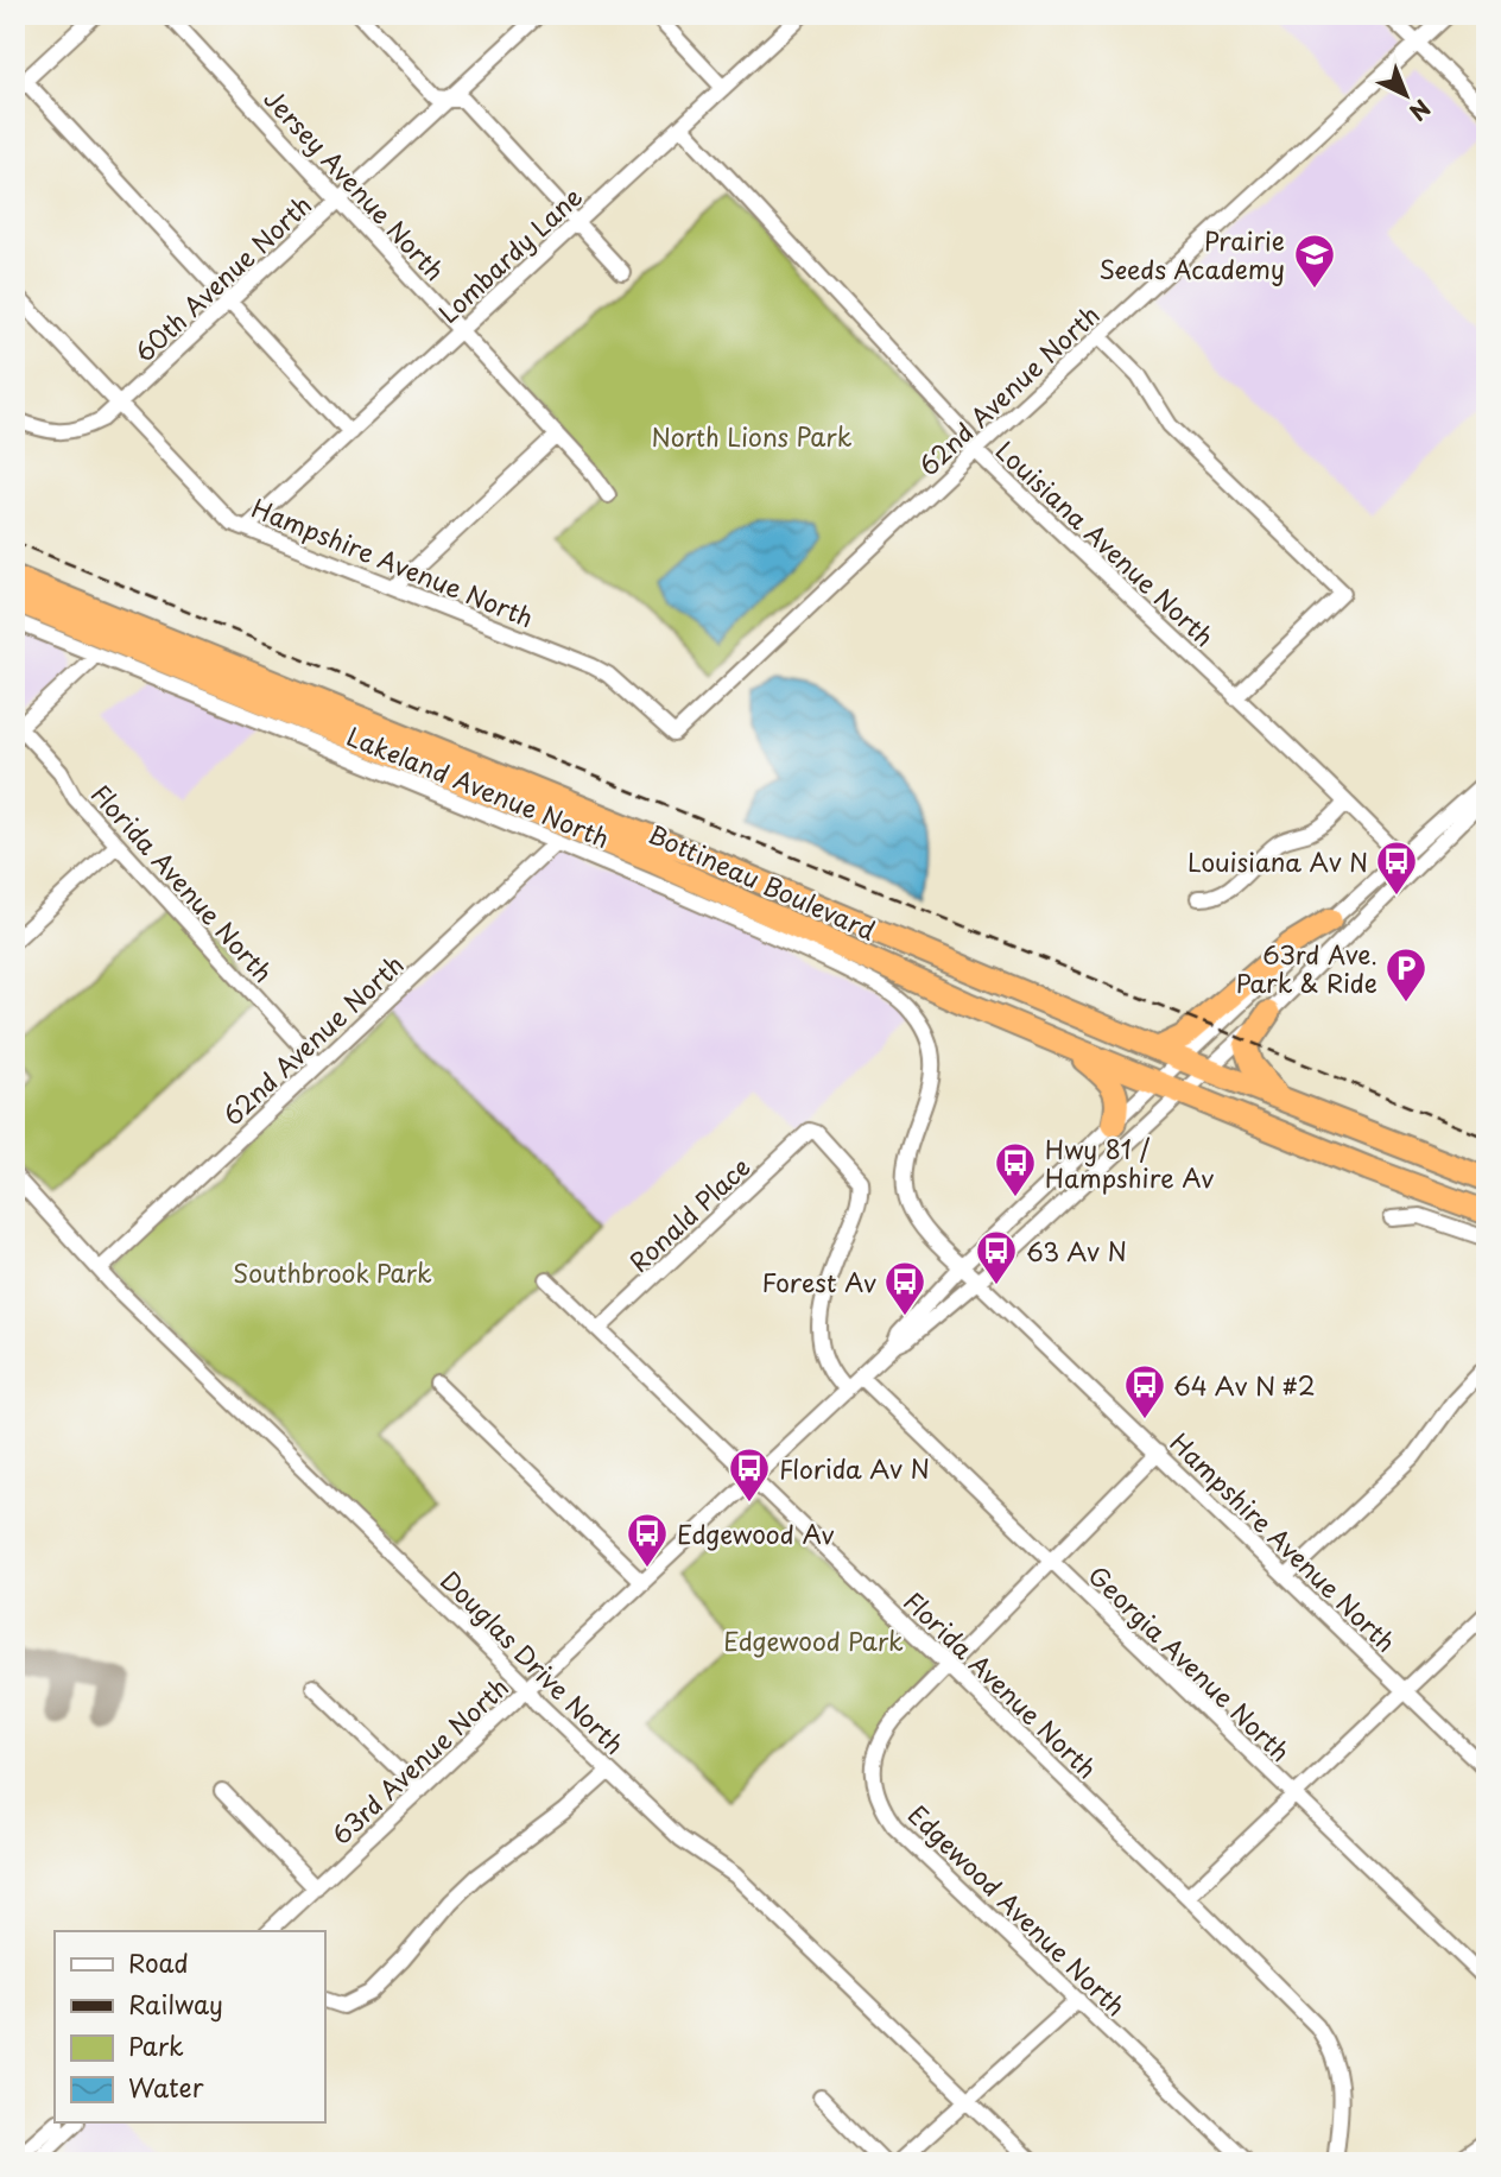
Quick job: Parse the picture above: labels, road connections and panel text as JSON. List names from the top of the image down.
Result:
{
  "streets": {
    "highway": ["Bottineau Boulevard"],
    "street": [
      "Jersey Avenue North",
      "Lombardy Lane",
      "60th Avenue North",
      "62nd Avenue North",
      "Louisiana Avenue North",
      "Hampshire Avenue North",
      "Lakeland Avenue North",
      "Florida Avenue North",
      "Ronald Place",
      "Douglas Drive North",
      "Georgia Avenue North",
      "63rd Avenue North",
      "Edgewood Avenue North"
    ]
  },
  "crossings": [
    ["Jersey Avenue North", "Lombardy Lane"],
    ["Jersey Avenue North", "60th Avenue North"],
    ["Lombardy Lane", "Louisiana Avenue North"],
    ["Lombardy Lane", "Hampshire Avenue North"],
    ["60th Avenue North", "Hampshire Avenue North"],
    ["62nd Avenue North", "Louisiana Avenue North"],
    ["62nd Avenue North", "Hampshire Avenue North"],
    ["62nd Avenue North", "Lakeland Avenue North"],
    ["62nd Avenue North", "Florida Avenue North"],
    ["62nd Avenue North", "Douglas Drive North"],
    ["Louisiana Avenue North", "63rd Avenue North"],
    ["Hampshire Avenue North", "Lakeland Avenue North"],
    ["Hampshire Avenue North", "63rd Avenue North"],
    ["Hampshire Avenue North", "Edgewood Avenue North"],
    ["Lakeland Avenue North", "63rd Avenue North"],
    ["Bottineau Boulevard", "63rd Avenue North"],
    ["Florida Avenue North", "Ronald Place"],
    ["Florida Avenue North", "63rd Avenue North"],
    ["Florida Avenue North", "Edgewood Avenue North"],
    ["Ronald Place", "63rd Avenue North"],
    ["Douglas Drive North", "63rd Avenue North"],
    ["Georgia Avenue North", "63rd Avenue North"],
    ["Georgia Avenue North", "Edgewood Avenue North"]
  ],
  "parks": ["North Lions Park", "Southbrook Park", "Edgewood Park"],
  "places": {
    "school or university": ["Prairie Seeds Academy"],
    "bus stop": [
      "Louisiana Av N",
      "Hwy 81 / Hampshire Av",
      "63 Av N",
      "Forest Av",
      "64 Av N #2",
      "Florida Av N",
      "Edgewood Av"
    ],
    "parking": ["63rd Ave. Park & Ride"]
  },
  "legend": [
    "Road",
    "Railway",
    "Park",
    "Water"
  ],
  "north": "bottom right"
}
